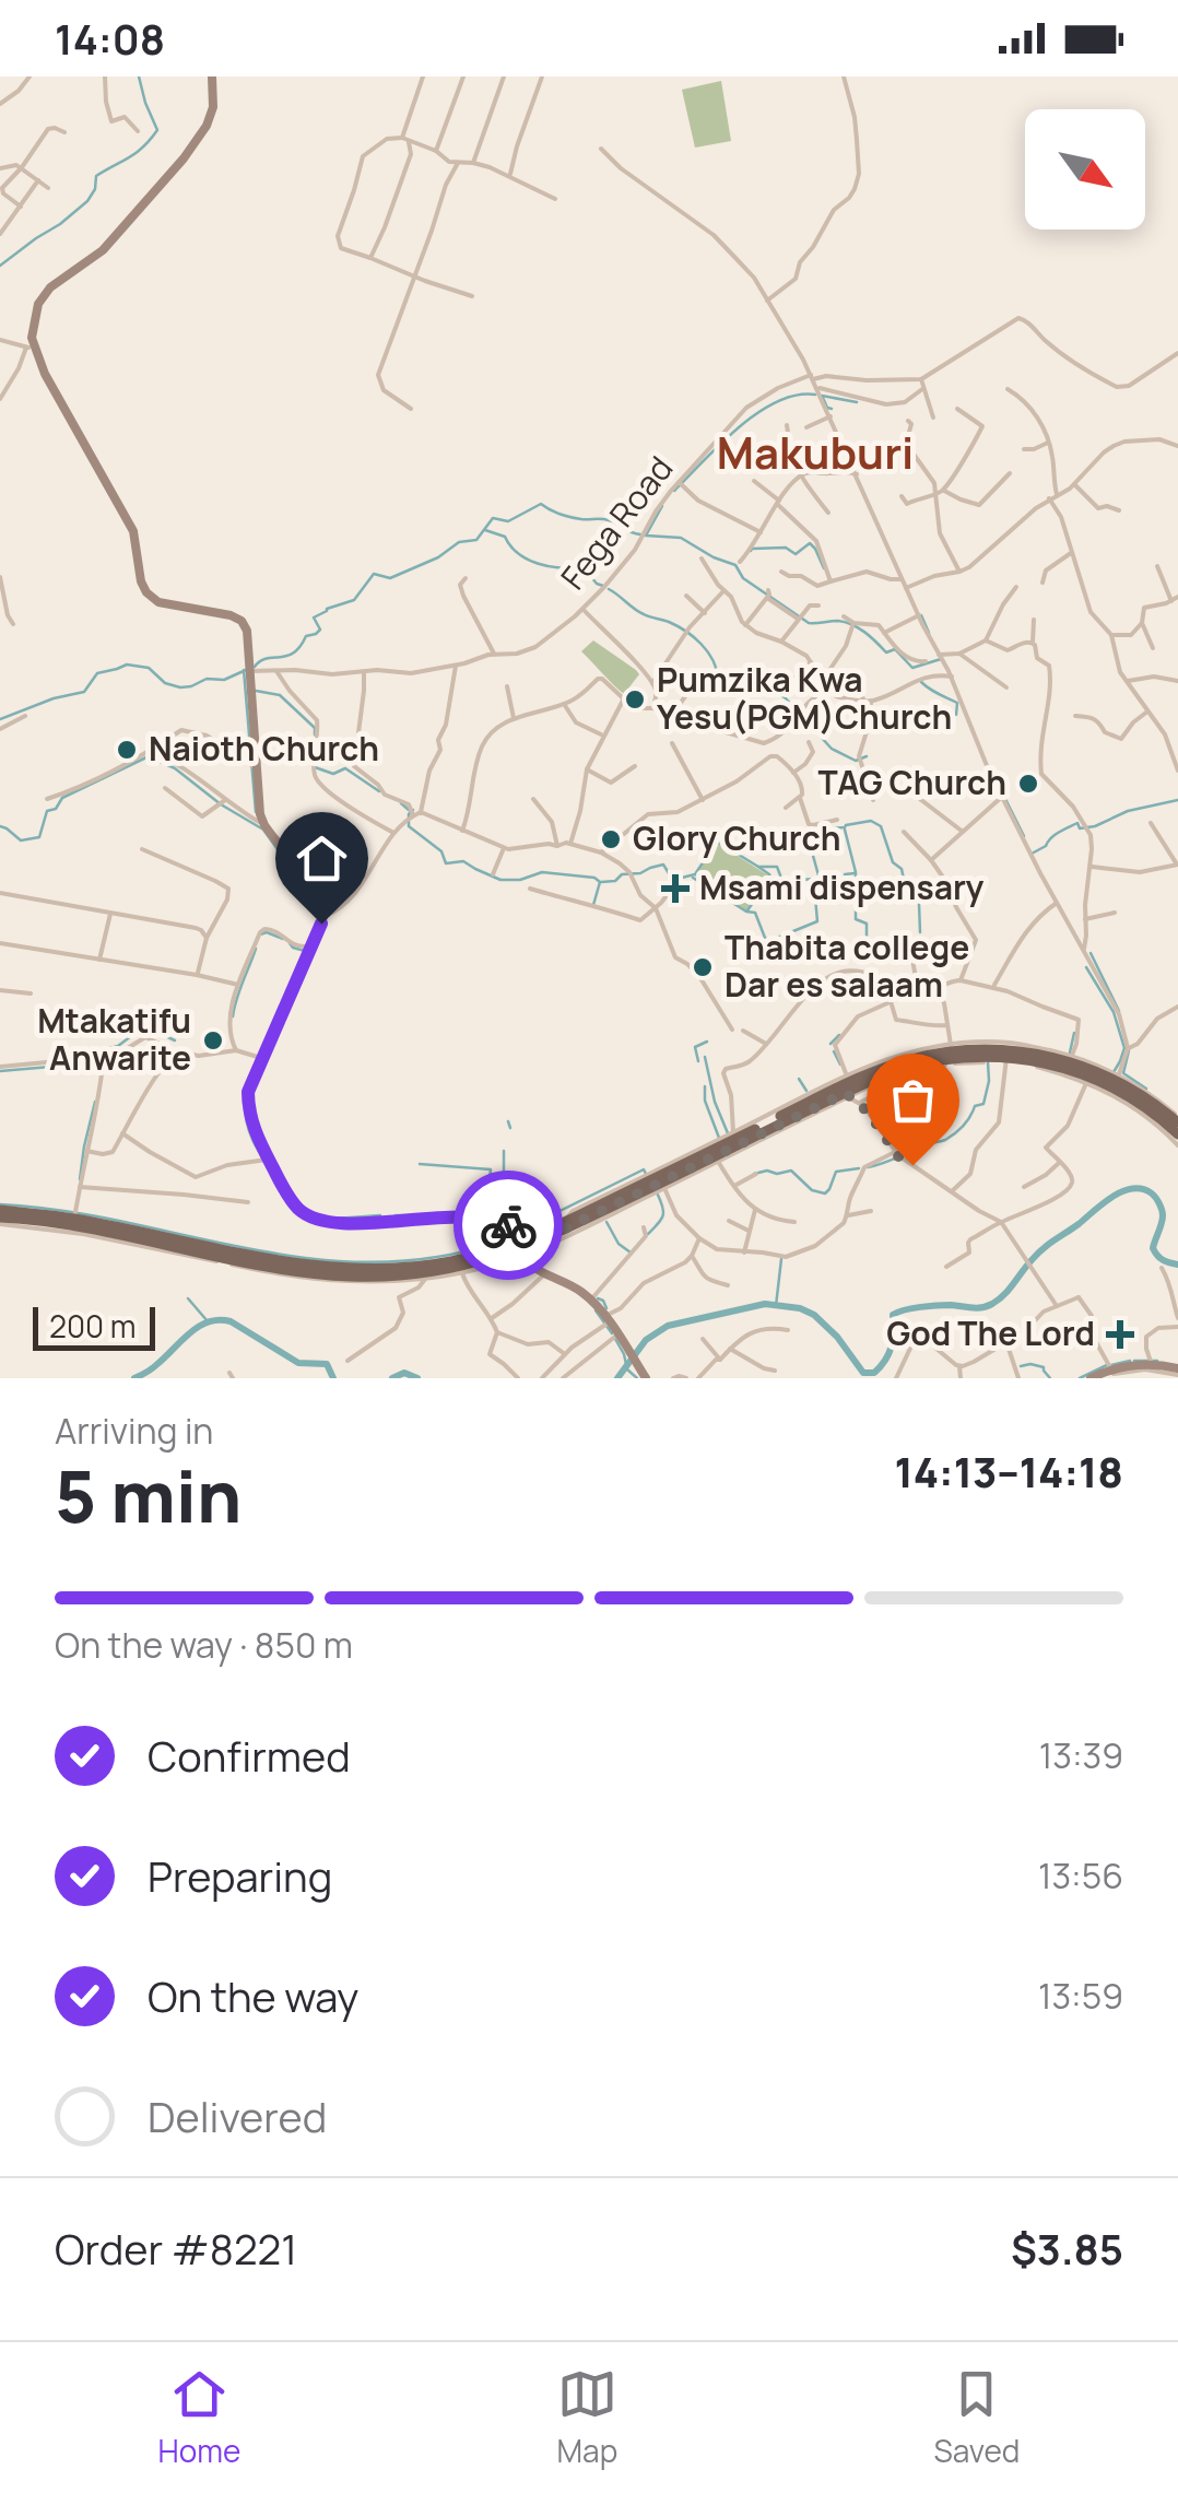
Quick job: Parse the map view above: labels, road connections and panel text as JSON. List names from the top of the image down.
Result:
{
  "streets": {
    "street": ["Fega Road"]
  },
  "districts": ["Makuburi"],
  "places": {
    "other": [
      "Pumzika Kwa Yesu(PGM)Church",
      "Naioth Church",
      "TAG Church",
      "Glory Church",
      "Thabita college Dar es salaam",
      "Mtakatifu Anwarite"
    ],
    "health": ["Msami dispensary", "God The Lord"]
  },
  "scale_bar": "200 m",
  "north": "bottom right",
  "page": {
    "status": "14:08",
    "scale": "200 m",
    "heading": ["5 min", "Arriving in", "14:13–14:18"],
    "panel": ["Order #8221", "$3.85"],
    "bar": "On the way · 850 m",
    "list": [
      ["Confirmed", "13:39"],
      ["Preparing", "13:56"],
      ["On the way", "13:59"],
      "Delivered"
    ],
    "tabs": ["Home", "Map", "Saved"]
  }
}
